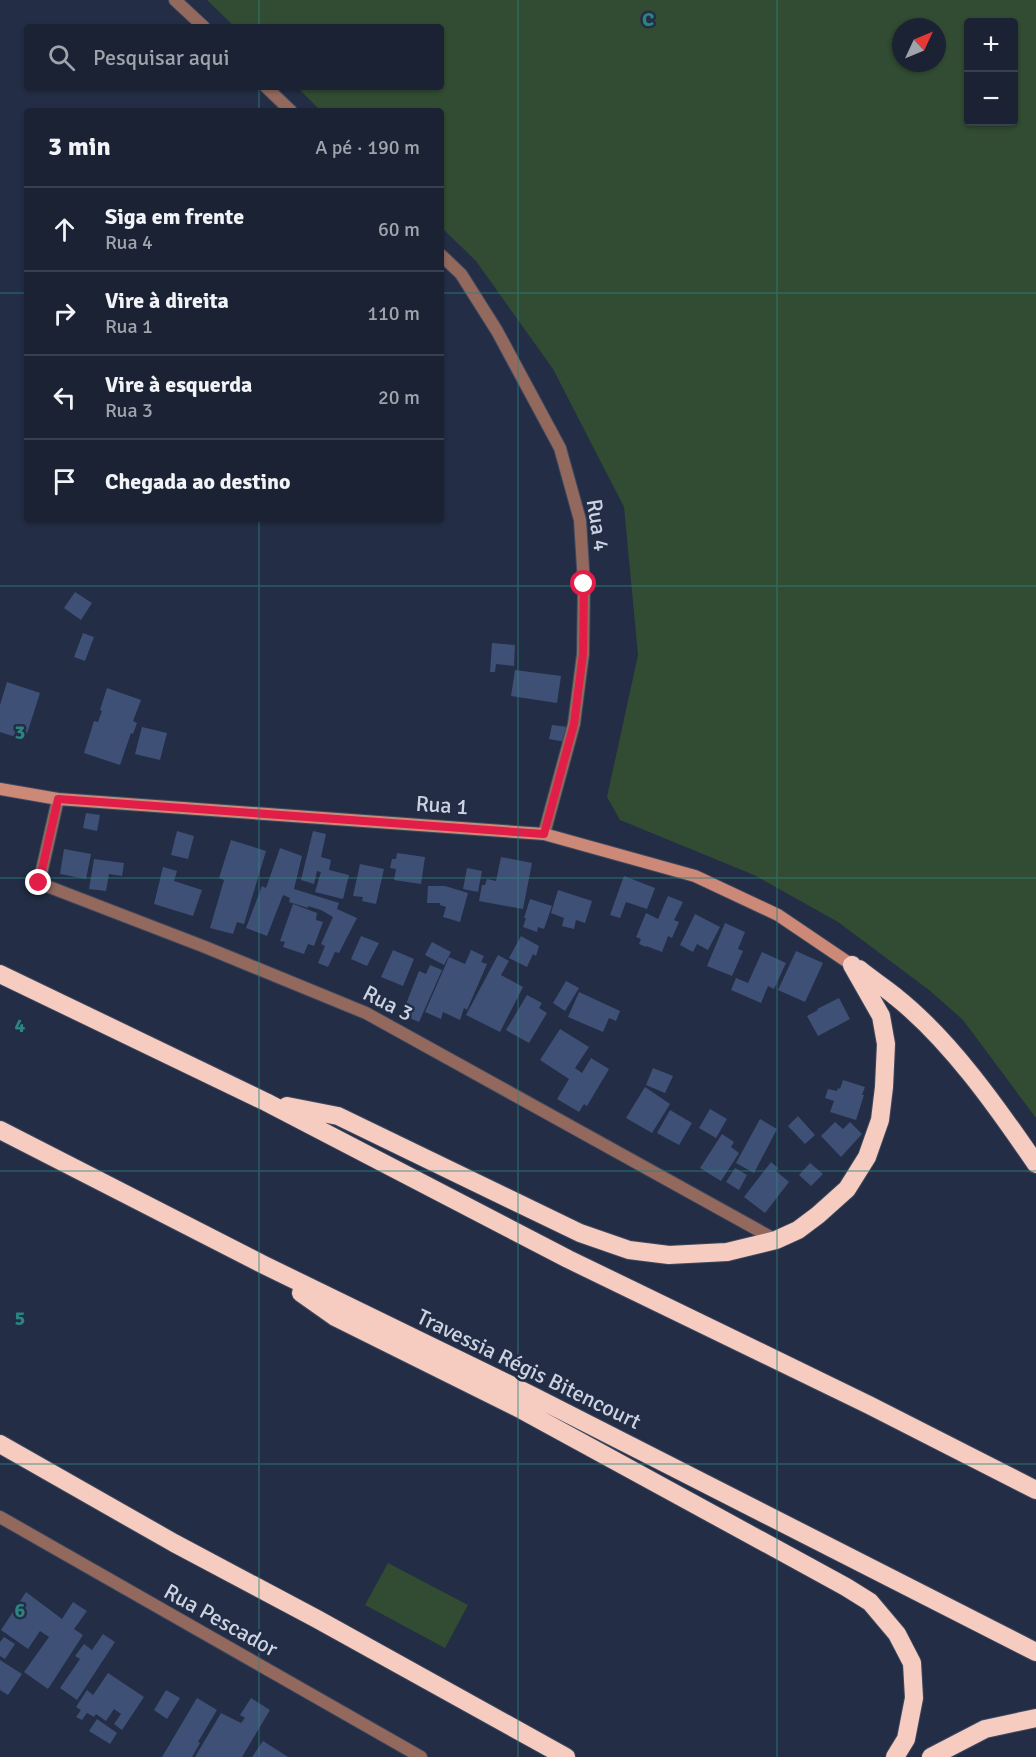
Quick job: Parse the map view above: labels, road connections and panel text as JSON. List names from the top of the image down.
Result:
{
  "streets": {
    "highway": ["Travessia Régis Bitencourt"],
    "street": [
      "Rua 4",
      "Rua 1",
      "Rua 3",
      "Rua Pescador"
    ]
  },
  "crossings": [
    ["Rua 4", "Rua 1"],
    ["Rua 1", "Rua 3"]
  ],
  "north": "top right",
  "page": {
    "map_buttons": ["+", "−"],
    "search": "Pesquisar aqui",
    "heading": ["3 min", "A pé · 190 m"],
    "list": [
      ["Siga em frente", "Rua 4", "60 m"],
      ["Vire à direita", "Rua 1", "110 m"],
      ["Vire à esquerda", "Rua 3", "20 m"],
      "Chegada ao destino"
    ]
  },
  "grid": {
    "columns": ["C"],
    "rows": [
      "3",
      "4",
      "5",
      "6"
    ]
  }
}
